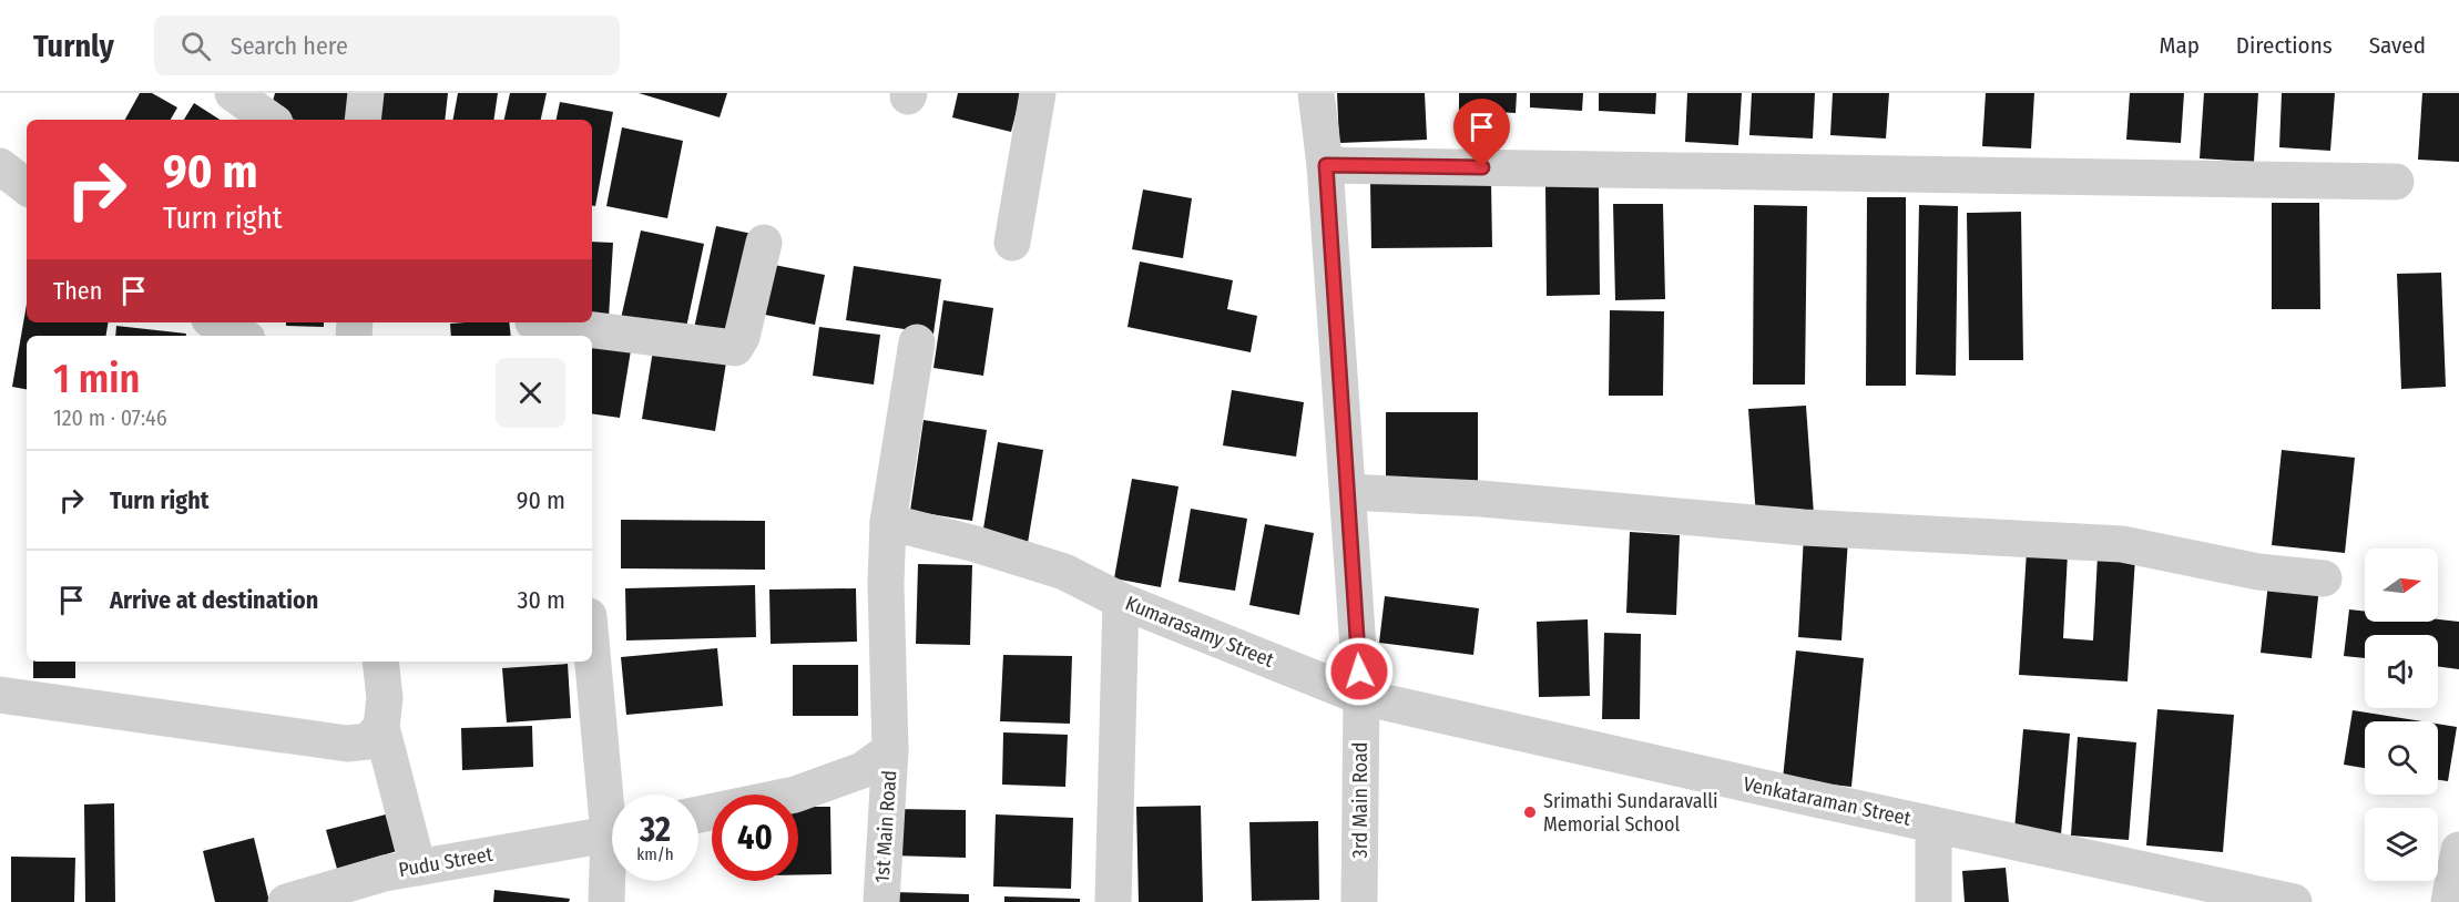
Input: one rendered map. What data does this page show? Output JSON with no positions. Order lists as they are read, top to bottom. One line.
{"streets":{"street":["Kumarasamy Street","3rd Main Road","Venkataraman Street","1st Main Road","Pudu Street"]},"crossings":[["Kumarasamy Street","3rd Main Road"],["Kumarasamy Street","Venkataraman Street"],["3rd Main Road","Venkataraman Street"]],"places":["Srimathi Sundaravalli Memorial School"],"north":"right","page":{"header":"Turnly","search":"Search here","nav":["Map","Directions","Saved"],"turn":["90 m","Turn right"],"then":"Then","heading":["1 min","120 m · 07:46"],"list":[{"name":"Turn right","value":"90 m"},{"name":"Arrive at destination","value":"30 m"}],"speed":"32 km/h","limit":"40"}}
